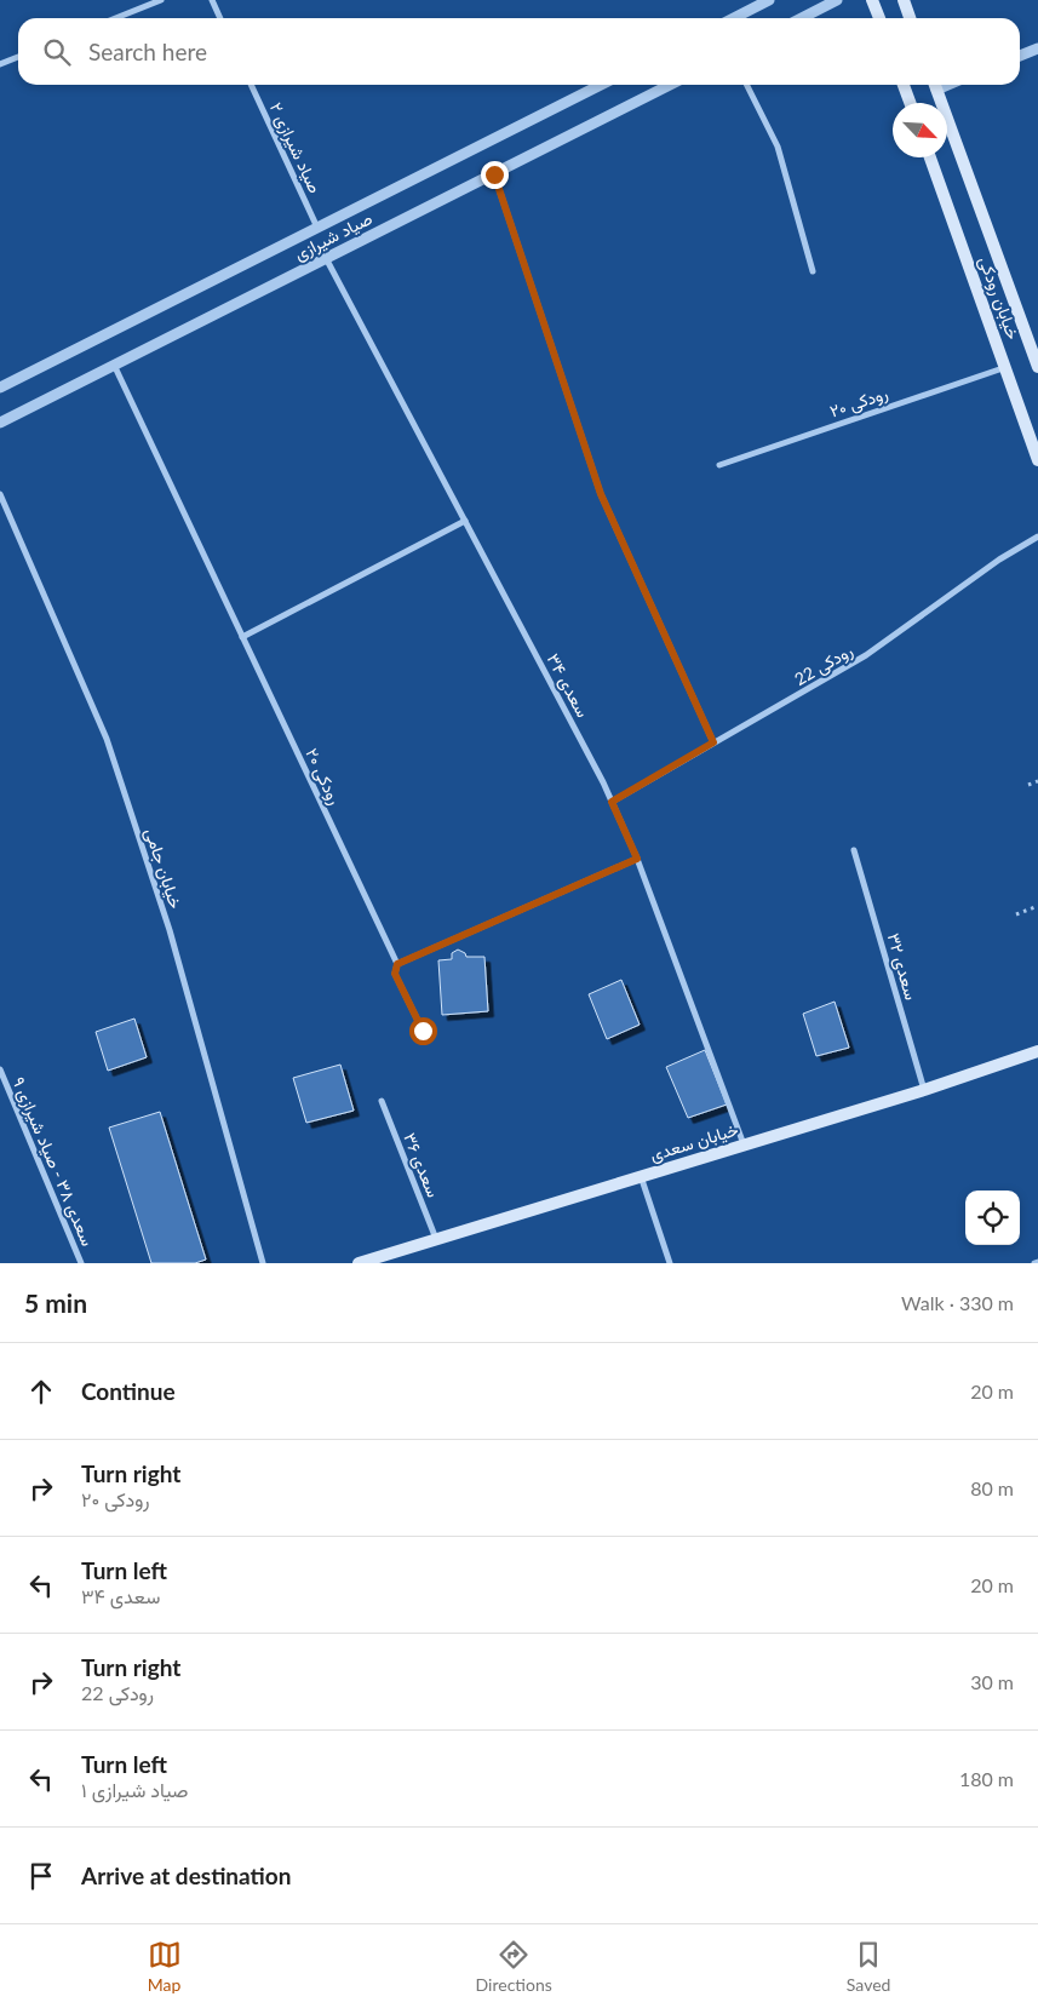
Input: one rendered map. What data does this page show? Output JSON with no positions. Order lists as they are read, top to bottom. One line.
{"streets":{"main road":["خیابان رودکی","خیابان سعدی"],"street":["صیاد شیرازی ۲","صیاد شیرازی","رودکی ۲۰","رودکی 22","سعدی ۳۴","خیابان جامی","سعدی ۳۲","سعدی ۳۸ - صیاد شیرازی ۹","سعدی ۳۶"]},"crossings":[["صیاد شیرازی ۲","صیاد شیرازی"],["صیاد شیرازی","رودکی ۲۰"],["صیاد شیرازی","سعدی ۳۴"],["خیابان رودکی","رودکی ۲۰"],["رودکی 22","سعدی ۳۴"],["سعدی ۳۴","خیابان سعدی"],["سعدی ۳۲","خیابان سعدی"],["خیابان سعدی","سعدی ۳۶"]],"north":"bottom right","page":{"search":"Search here","heading":["5 min","Walk · 330 m"],"list":[["Continue","20 m"],["Turn right","رودکی ۲۰","80 m"],["Turn left","سعدی ۳۴","20 m"],["Turn right","رودکی 22","30 m"],["Turn left","صیاد شیرازی ۱","180 m"],"Arrive at destination"],"nav":["Map","Directions","Saved"]}}
